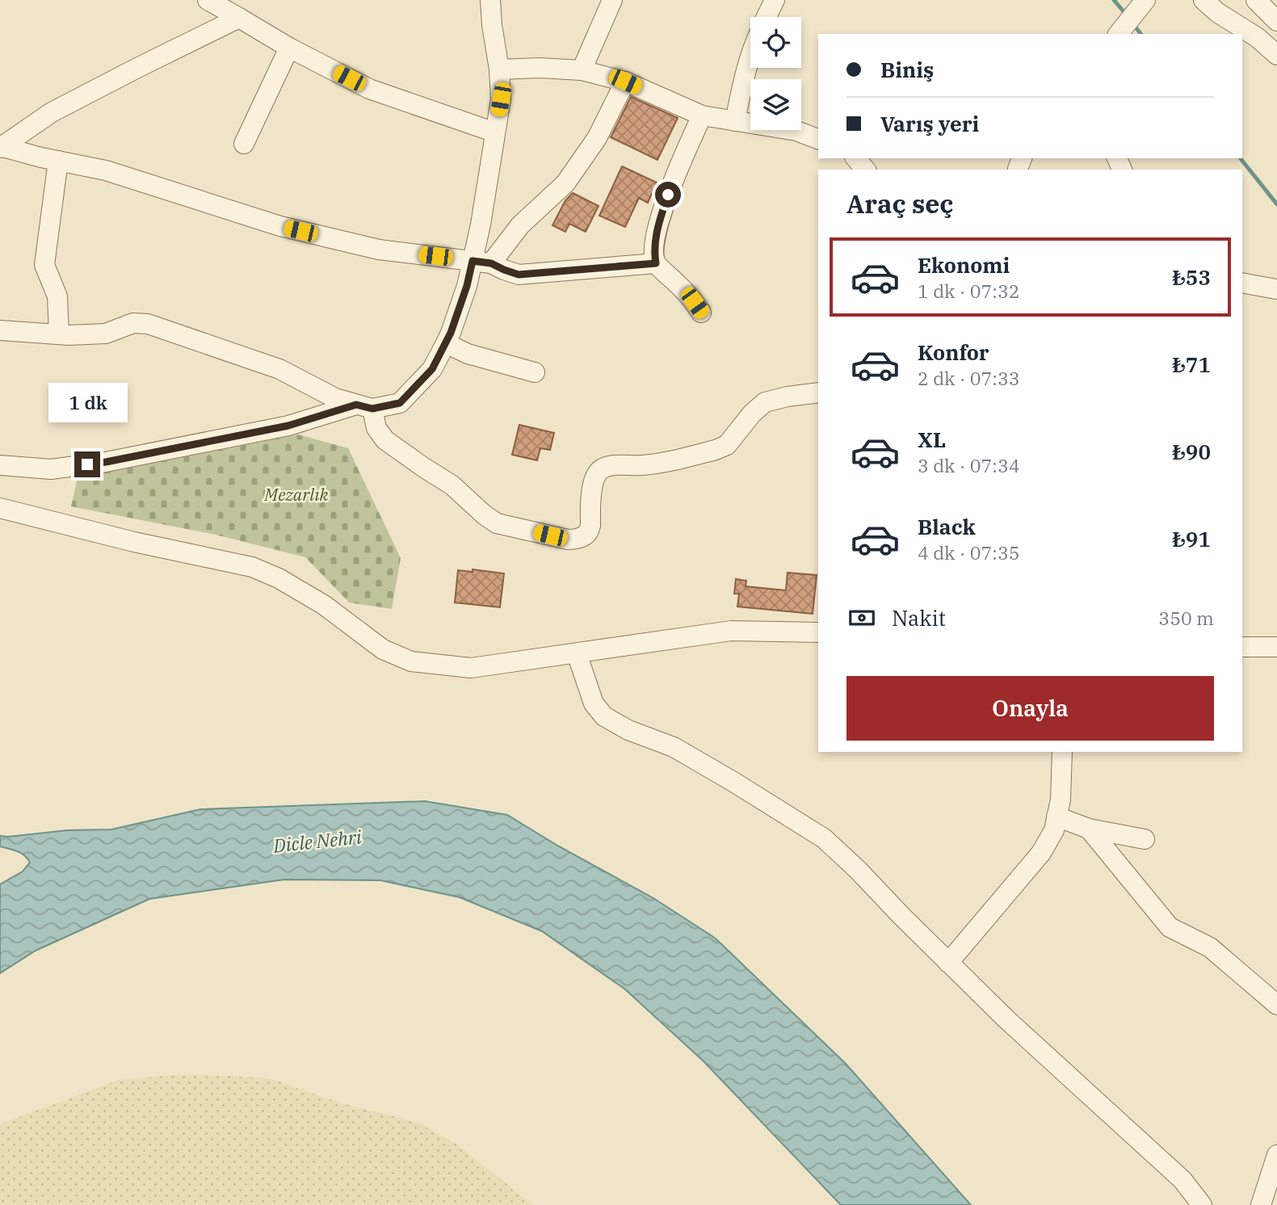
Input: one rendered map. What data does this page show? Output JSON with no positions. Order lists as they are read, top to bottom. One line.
{"water":["Dicle Nehri"],"parks":["Mezarlık"],"page":{"banner":["Biniş","Varış yeri"],"heading":"Araç seç","list":[{"name":"Ekonomi","note":"1 dk · 07:32","value":"₺53"},{"name":"Konfor","note":"2 dk · 07:33","value":"₺71"},{"name":"XL","note":"3 dk · 07:34","value":"₺90"},{"name":"Black","note":"4 dk · 07:35","value":"₺91"}],"bubble":"1 dk","pay":["Nakit","350 m"],"buttons":"Onayla"}}
